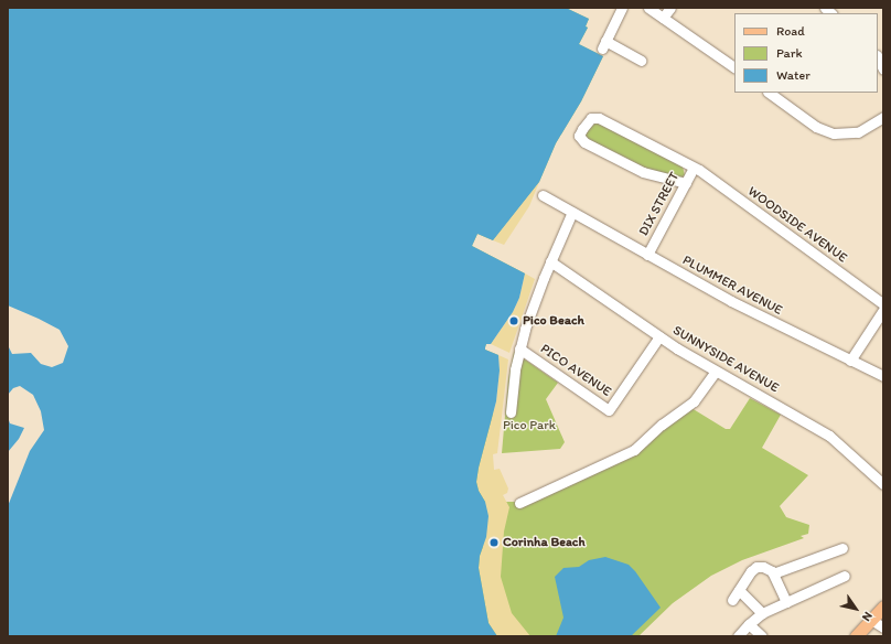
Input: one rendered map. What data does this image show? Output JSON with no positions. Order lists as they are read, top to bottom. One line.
{"streets":{"street":["DIX STREET","WOODSIDE AVENUE","PLUMMER AVENUE","SUNNYSIDE AVENUE","PICO AVENUE"]},"crossings":[["DIX STREET","WOODSIDE AVENUE"],["DIX STREET","PLUMMER AVENUE"],["SUNNYSIDE AVENUE","PICO AVENUE"]],"parks":["Pico Park"],"places":["Pico Beach","Corinha Beach"],"legend":["Road","Park","Water"],"north":"bottom right"}
